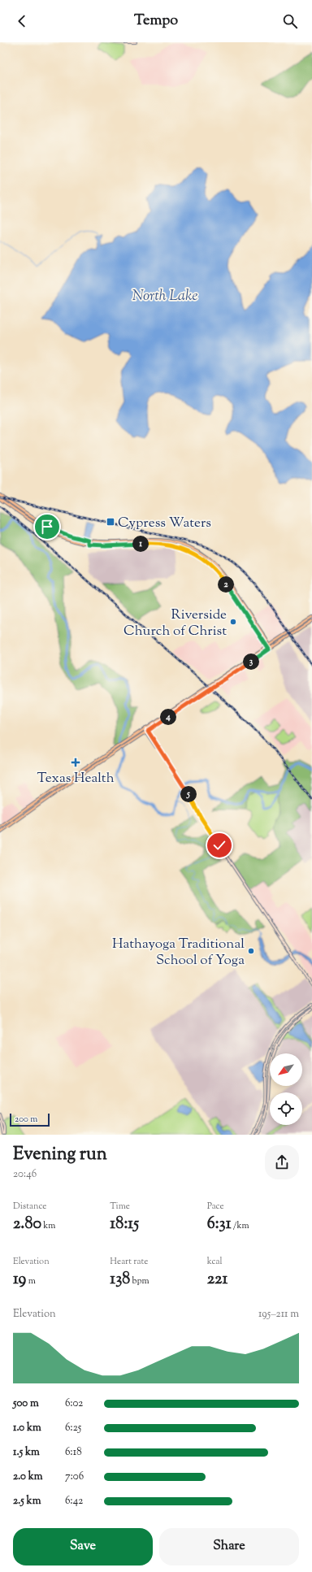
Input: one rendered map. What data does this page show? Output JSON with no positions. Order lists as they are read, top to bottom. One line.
{"water":["North Lake"],"places":{"transit":["Cypress Waters"],"other":["Riverside Church of Christ","Hathayoga Traditional School of Yoga"],"health":["Texas Health"]},"scale_bar":"200 m","north":"bottom left","page":{"header":"Tempo","pins":["1","2","3","4","5"],"scale":"200 m","heading":["Evening run","20:46"],"stats":[["Distance","2.80 km"],["Time","18:15"],["Pace","6:31 /km"],["Elevation","19 m"],["Heart rate","138 bpm"],["kcal","221"]],"chart":["Elevation","195–211 m"],"list":[{"name":"500 m","note":"6:02"},{"name":"1.0 km","note":"6:25"},{"name":"1.5 km","note":"6:18"},{"name":"2.0 km","note":"7:06"},{"name":"2.5 km","note":"6:42"}],"buttons":["Save","Share"]}}
